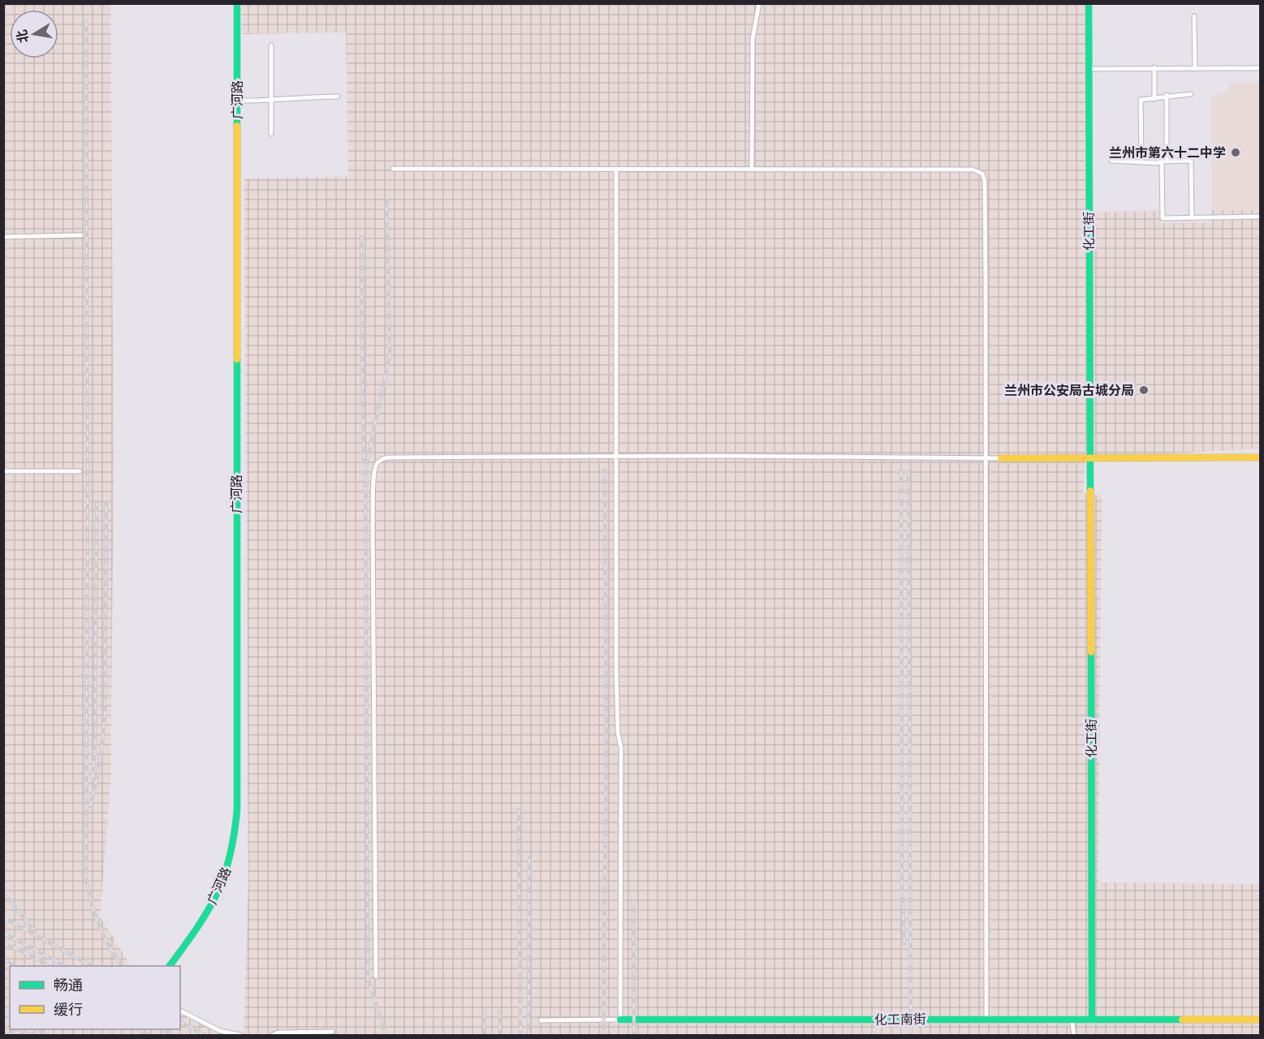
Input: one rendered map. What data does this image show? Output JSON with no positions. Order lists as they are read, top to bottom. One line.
{"streets":{"street":["广河路","化工街","化工南街"]},"crossings":[["化工街","化工南街"]],"places":["兰州市第六十二中学","兰州市公安局古城分局"],"legend":["畅通","缓行"],"north":"left"}
